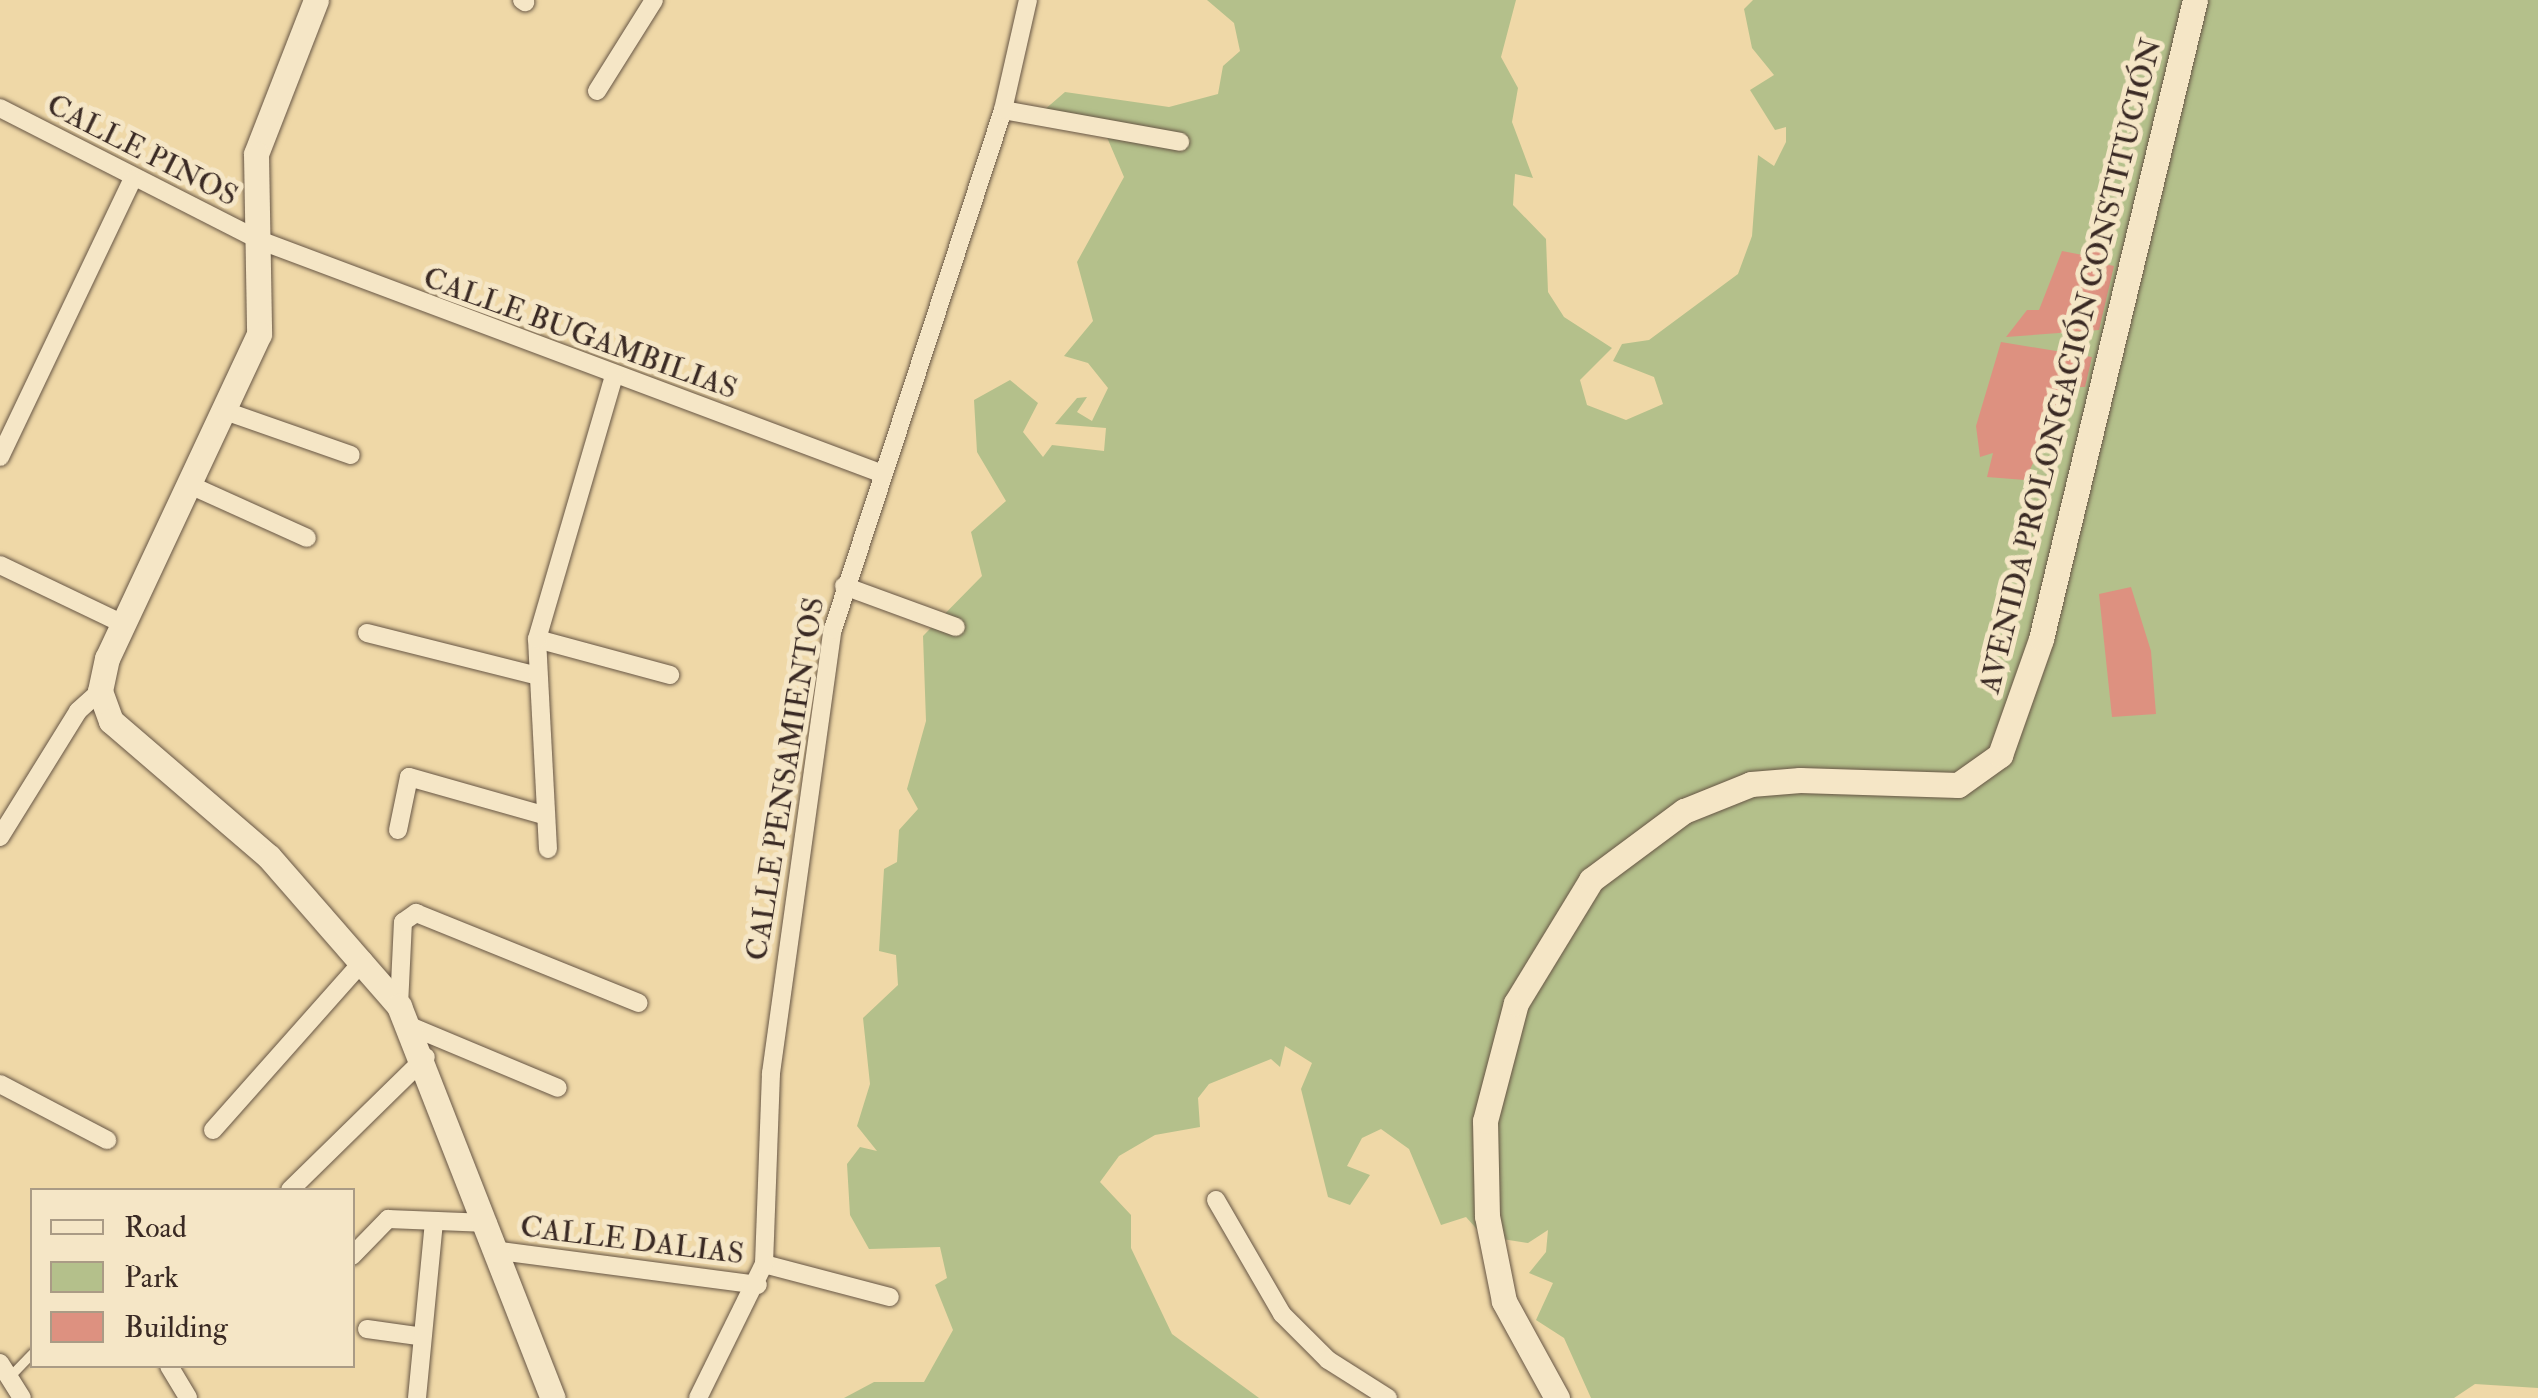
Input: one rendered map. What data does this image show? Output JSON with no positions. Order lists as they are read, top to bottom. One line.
{"streets":{"main road":["AVENIDA PROLONGACIÓN CONSTITUCIÓN"],"street":["CALLE PINOS","CALLE BUGAMBILIAS","CALLE PENSAMIENTOS","CALLE DALIAS"]},"crossings":[["CALLE PINOS","CALLE BUGAMBILIAS"],["CALLE BUGAMBILIAS","CALLE PENSAMIENTOS"],["CALLE PENSAMIENTOS","CALLE DALIAS"]],"legend":["Road","Park","Building"]}
